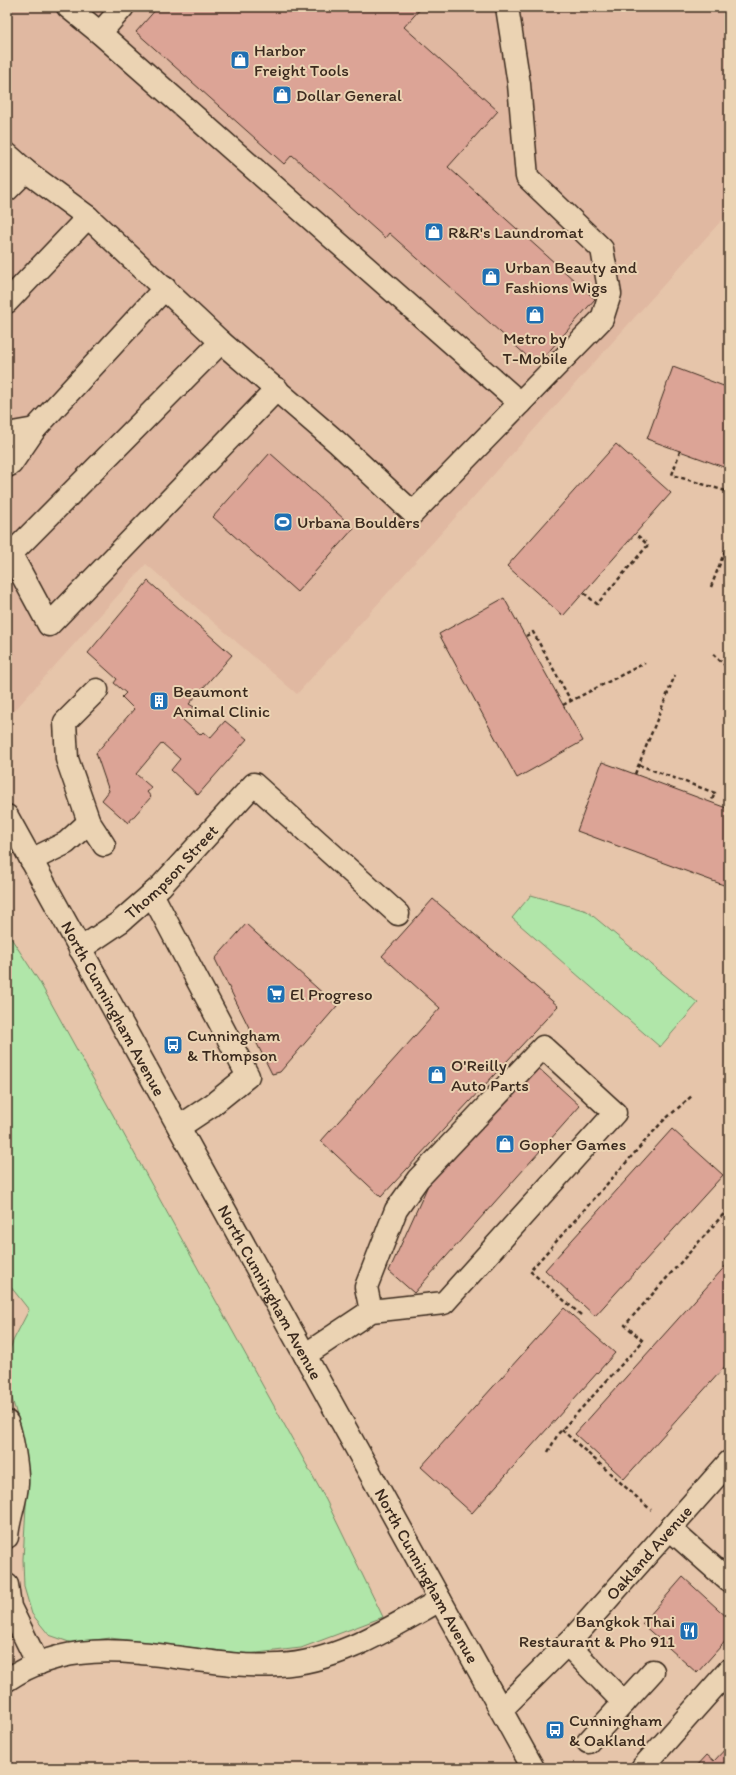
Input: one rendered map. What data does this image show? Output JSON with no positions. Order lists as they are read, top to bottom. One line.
{"streets":{"main road":["Thompson Street","North Cunningham Avenue","Oakland Avenue"]},"crossings":[["Thompson Street","North Cunningham Avenue"],["North Cunningham Avenue","Oakland Avenue"]],"places":{"shop":["Harbor Freight Tools","Dollar General","R&R's Laundromat","Urban Beauty and Fashions Wigs","Metro by T-Mobile","O'Reilly Auto Parts","Gopher Games"],"sports":["Urbana Boulders"],"building":["Beaumont Animal Clinic"],"supermarket":["El Progreso"],"bus stop":["Cunningham & Thompson","Cunningham & Oakland"],"restaurant":["Bangkok Thai Restaurant & Pho 911"]}}
